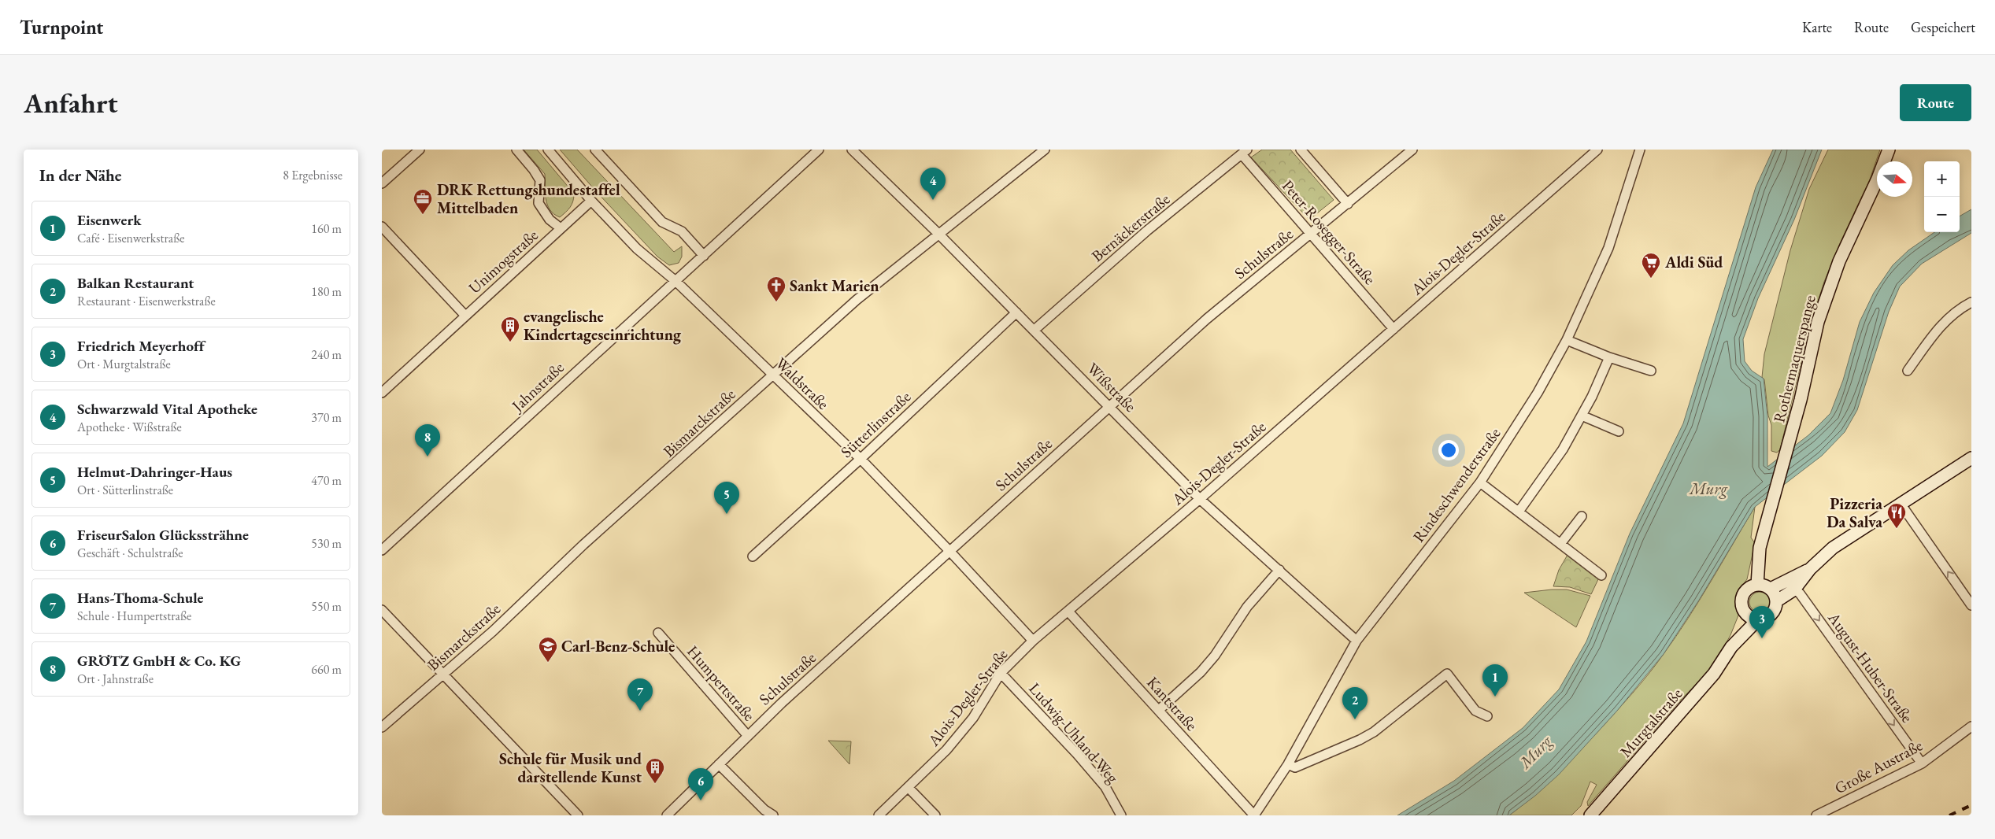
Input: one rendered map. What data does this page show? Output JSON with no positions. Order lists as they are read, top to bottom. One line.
{"streets":{"street":["Bernäckerstraße","Peter-Rosegger-Straße","Alois-Degler-Straße","Schulstraße","Unimogstraße","Rothermaquerspange","Waldstraße","Jahnstraße","Wißstraße","Bismarckstraße","Sütterlinstraße","Rindeschwenderstraße","August-Huber-Straße","Humpertstraße","Kantstraße","Murgtalstraße","Ludwig-Uhland-Weg","Große Austraße"]},"crossings":[["Bernäckerstraße","Peter-Rosegger-Straße"],["Bernäckerstraße","Wißstraße"],["Peter-Rosegger-Straße","Alois-Degler-Straße"],["Peter-Rosegger-Straße","Schulstraße"],["Alois-Degler-Straße","Waldstraße"],["Alois-Degler-Straße","Wißstraße"],["Alois-Degler-Straße","Kantstraße"],["Alois-Degler-Straße","Ludwig-Uhland-Weg"],["Schulstraße","Waldstraße"],["Schulstraße","Wißstraße"],["Schulstraße","Humpertstraße"],["Unimogstraße","Waldstraße"],["Rothermaquerspange","Murgtalstraße"],["Waldstraße","Jahnstraße"],["Waldstraße","Bismarckstraße"],["Waldstraße","Sütterlinstraße"],["Wißstraße","Bismarckstraße"],["Wißstraße","Sütterlinstraße"],["Wißstraße","Rindeschwenderstraße"],["Rindeschwenderstraße","Kantstraße"],["August-Huber-Straße","Murgtalstraße"],["August-Huber-Straße","Große Austraße"]],"one_way":["August-Huber-Straße"],"water":["Murg"],"places":{"office":["DRK Rettungshundestaffel Mittelbaden"],"supermarket":["Aldi Süd"],"church":["Sankt Marien"],"building":["evangelische Kindertageseinrichtung","Schule für Musik und darstellende Kunst"],"restaurant":["Pizzeria Da Salva"],"school or university":["Carl-Benz-Schule"]},"north":"right","page":{"header":"Turnpoint","nav":["Karte","Route","Gespeichert"],"buttons":"Route","title":"Anfahrt","heading":["In der Nähe","8 Ergebnisse"],"map_buttons":["+","−"],"pins":["4","8","5","3","1","7","2","6"],"list":[{"mark":"1","name":"Eisenwerk","note":"Café · Eisenwerkstraße","value":"160 m"},{"mark":"2","name":"Balkan Restaurant","note":"Restaurant · Eisenwerkstraße","value":"180 m"},{"mark":"3","name":"Friedrich Meyerhoff","note":"Ort · Murgtalstraße","value":"240 m"},{"mark":"4","name":"Schwarzwald Vital Apotheke","note":"Apotheke · Wißstraße","value":"370 m"},{"mark":"5","name":"Helmut-Dahringer-Haus","note":"Ort · Sütterlinstraße","value":"470 m"},{"mark":"6","name":"FriseurSalon Glückssträhne","note":"Geschäft · Schulstraße","value":"530 m"},{"mark":"7","name":"Hans-Thoma-Schule","note":"Schule · Humpertstraße","value":"550 m"},{"mark":"8","name":"GRÖTZ GmbH & Co. KG","note":"Ort · Jahnstraße","value":"660 m"}]}}
